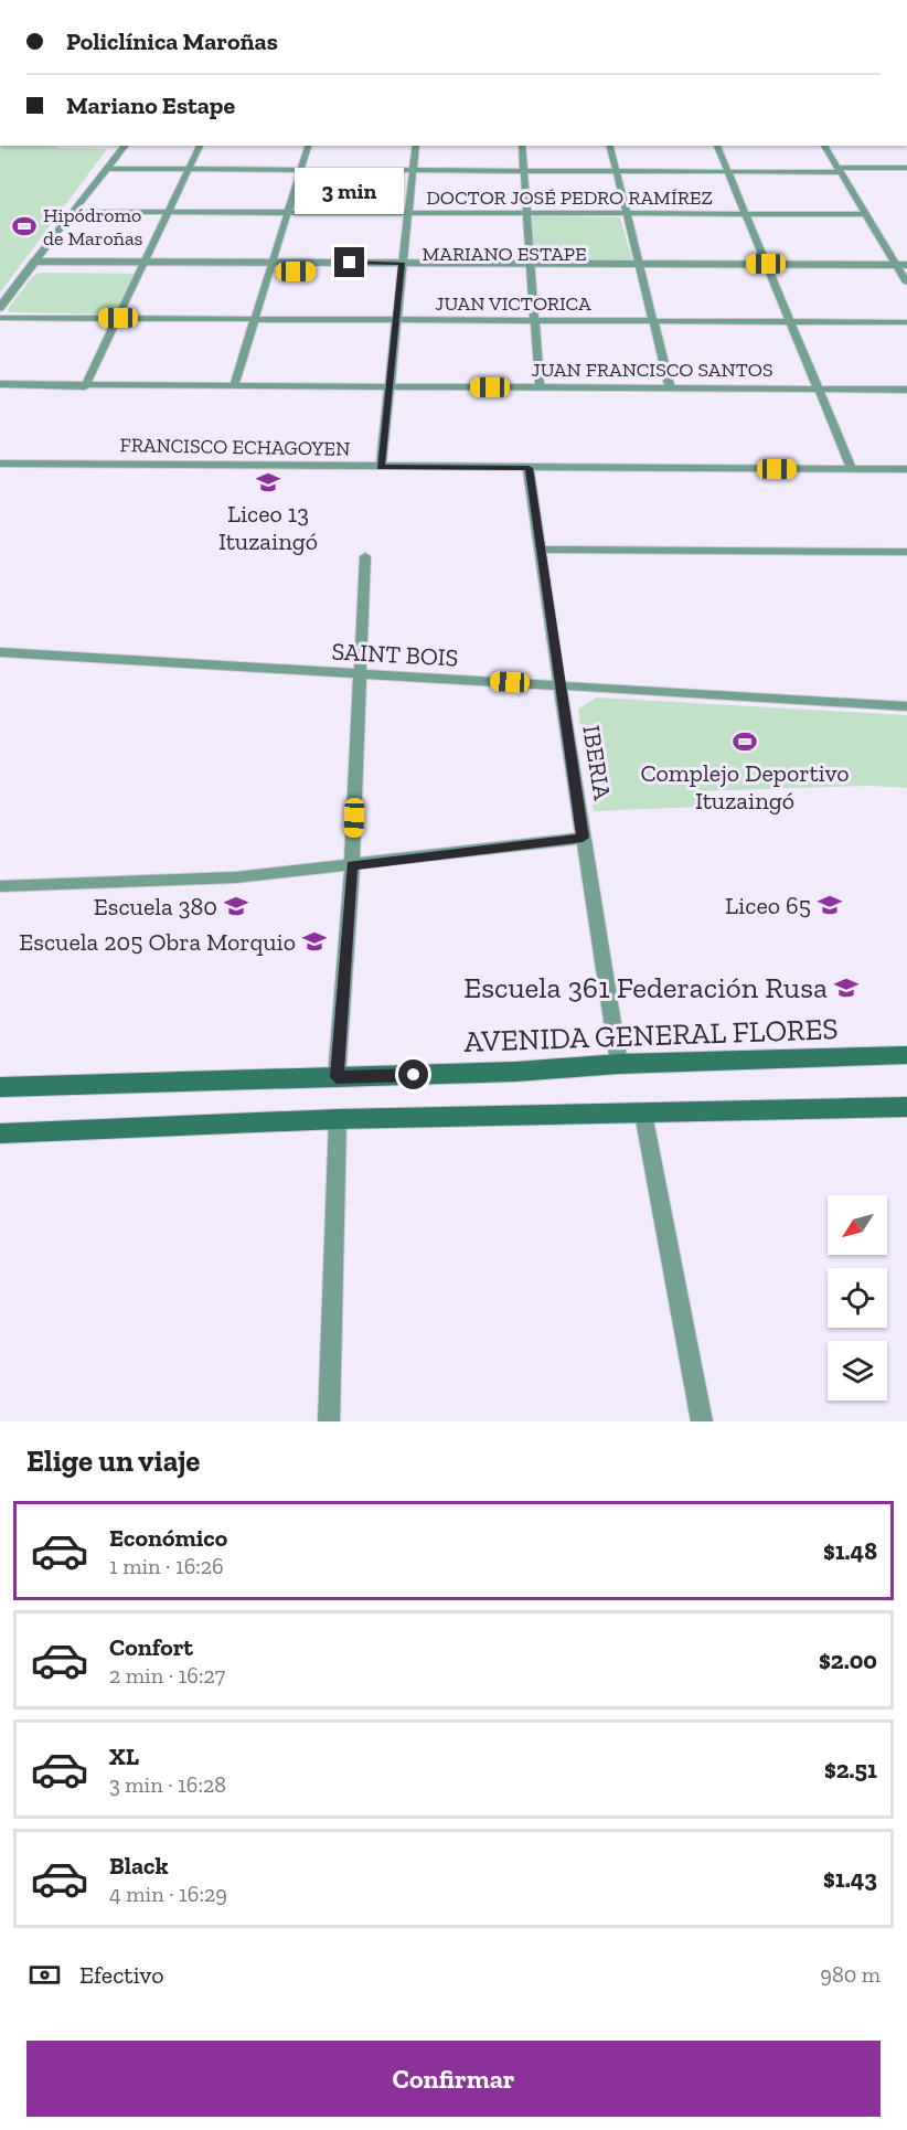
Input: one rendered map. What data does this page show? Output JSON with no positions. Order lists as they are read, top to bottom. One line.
{"streets":{"main road":["AVENIDA GENERAL FLORES"],"street":["DOCTOR JOSÉ PEDRO RAMÍREZ","MARIANO ESTAPE","JUAN VICTORICA","JUAN FRANCISCO SANTOS","FRANCISCO ECHAGOYEN","SAINT BOIS","IBERIA"]},"crossings":[["FRANCISCO ECHAGOYEN","IBERIA"],["SAINT BOIS","IBERIA"],["IBERIA","AVENIDA GENERAL FLORES"]],"places":{"sports":["Hipódromo de Maroñas","Complejo Deportivo Ituzaingó"],"school or university":["Liceo 13 Ituzaingó","Liceo 65","Escuela 380","Escuela 205 Obra Morquio","Escuela 361 Federación Rusa"]},"north":"bottom left","page":{"banner":["Policlínica Maroñas","Mariano Estape"],"bubble":"3 min","heading":"Elige un viaje","list":[{"name":"Económico","note":"1 min · 16:26","value":"$1.48"},{"name":"Confort","note":"2 min · 16:27","value":"$2.00"},{"name":"XL","note":"3 min · 16:28","value":"$2.51"},{"name":"Black","note":"4 min · 16:29","value":"$1.43"}],"pay":["Efectivo","980 m"],"buttons":"Confirmar"}}
